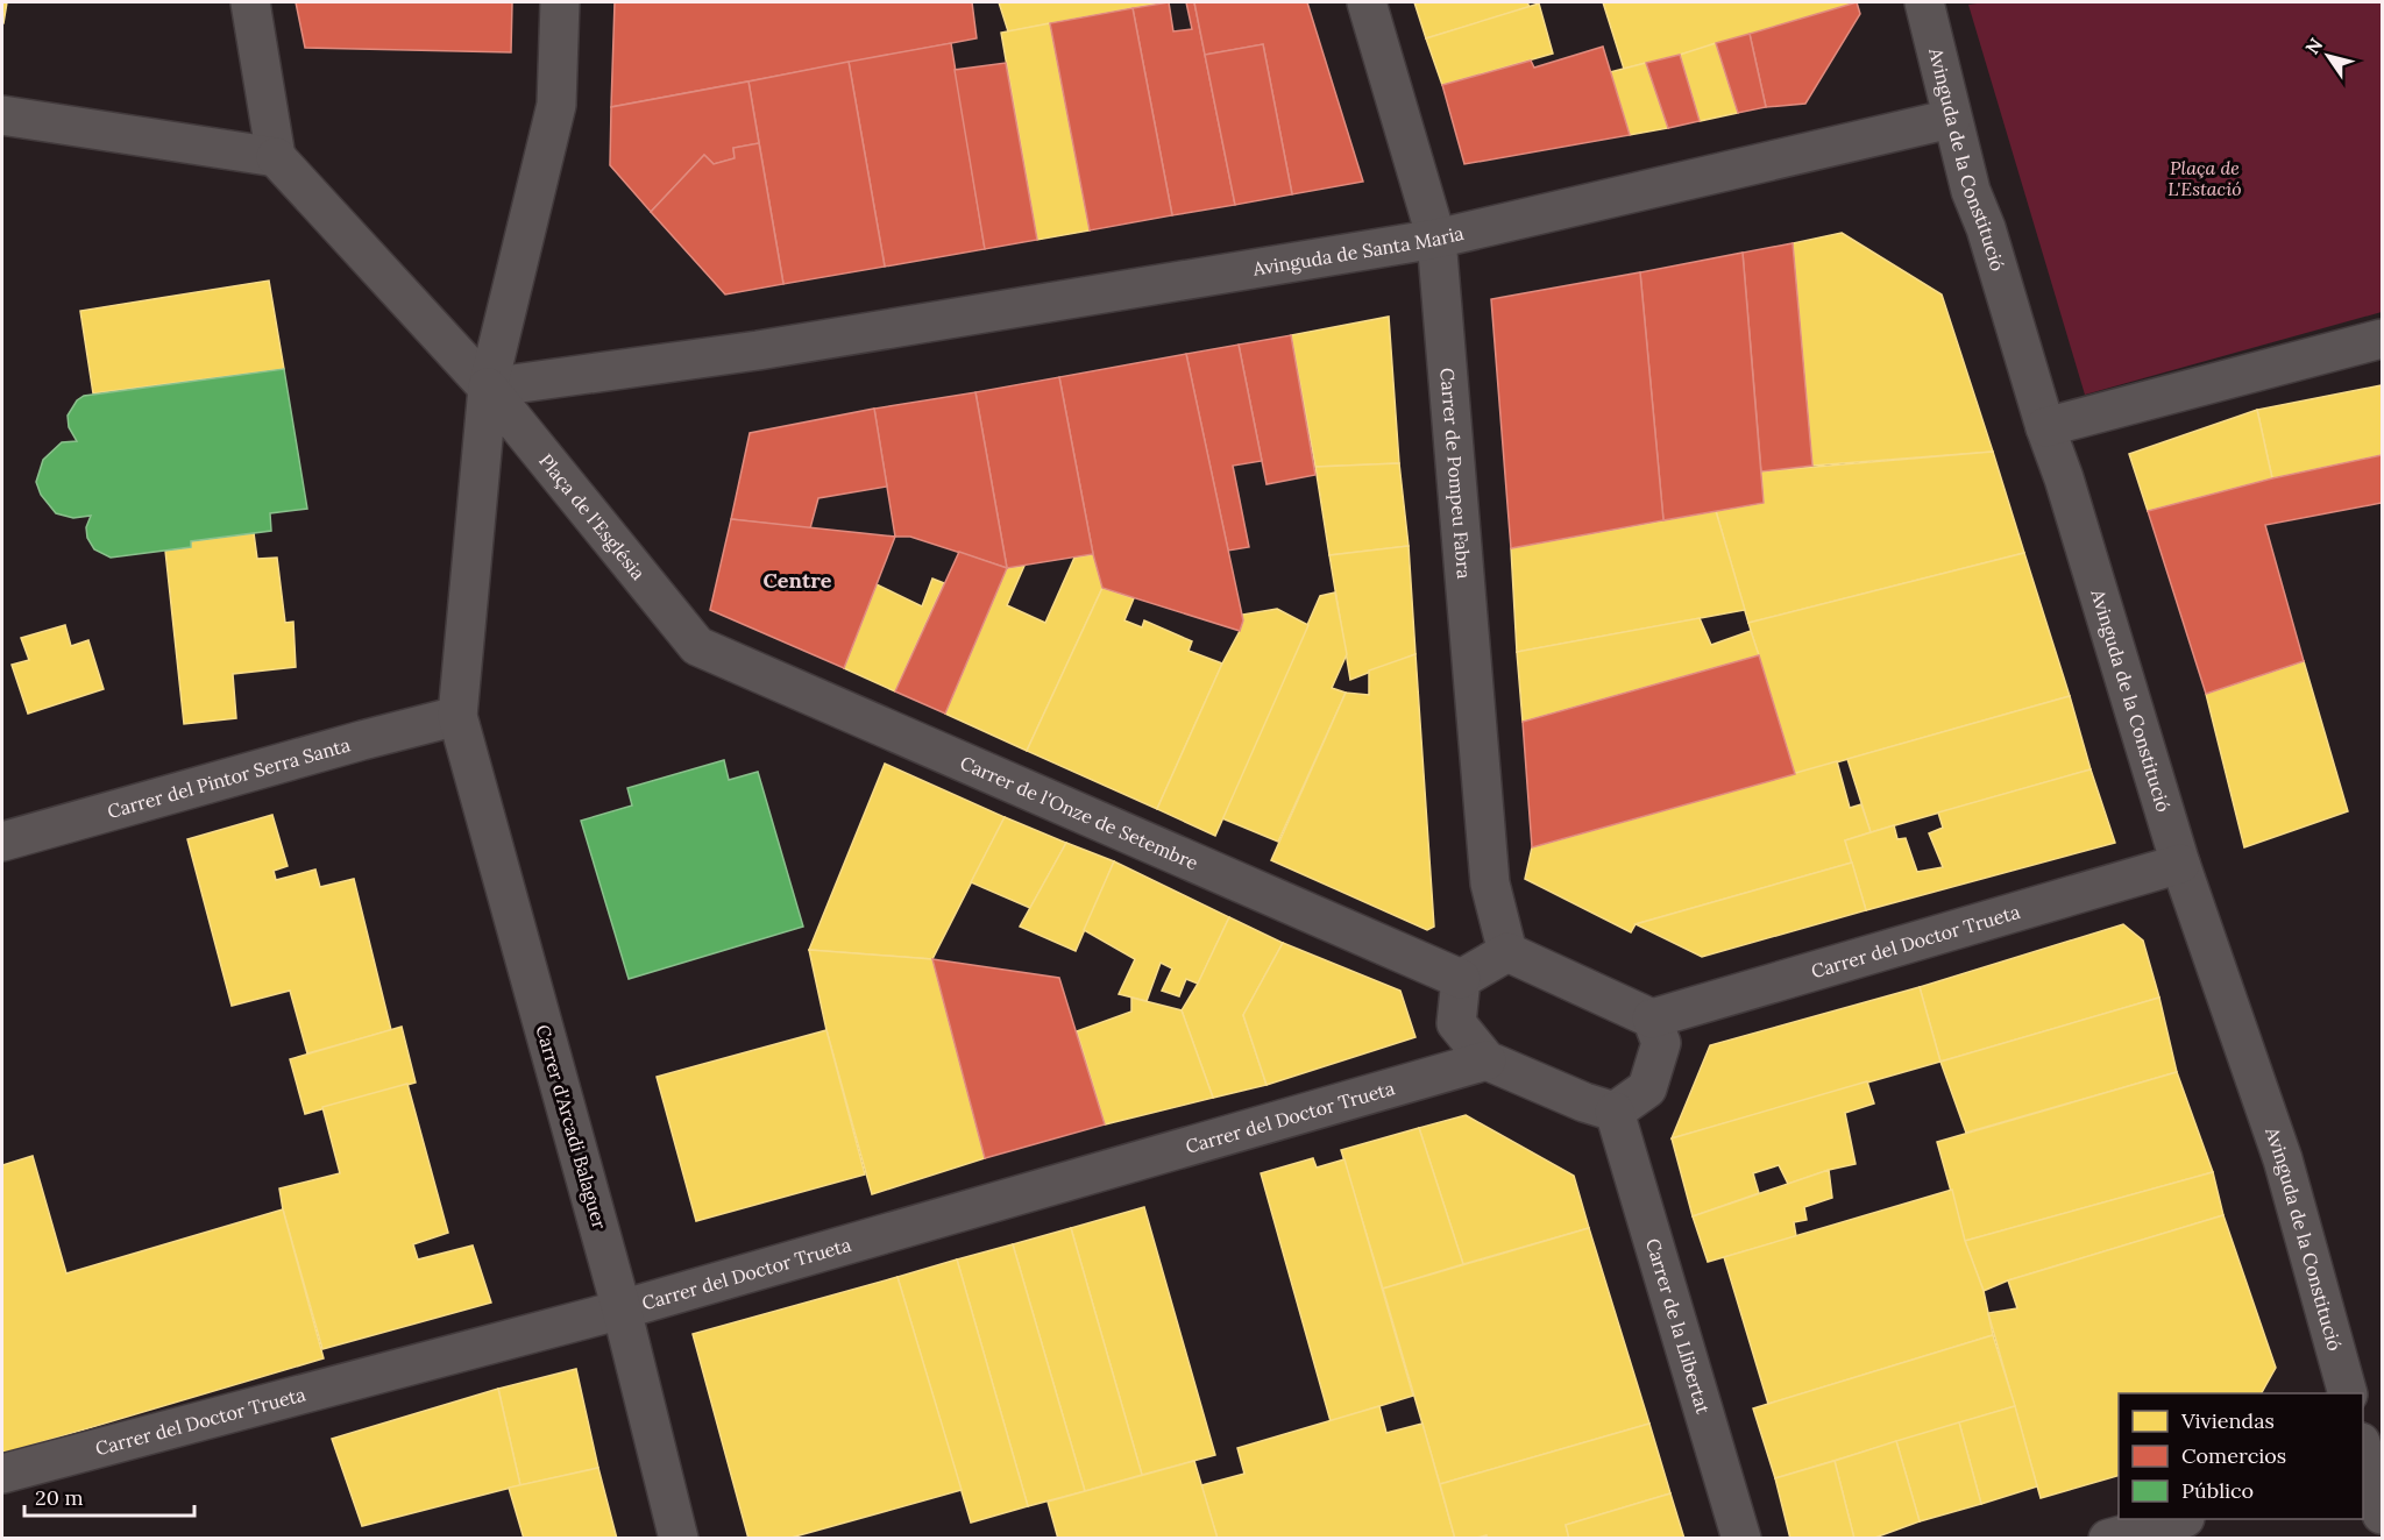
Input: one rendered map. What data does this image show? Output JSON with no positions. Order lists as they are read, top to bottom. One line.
{"streets":{"street":["Avinguda de la Constitució","Avinguda de Santa Maria","Carrer de Pompeu Fabra","Plaça de l'Església","Carrer del Pintor Serra Santa","Carrer de l'Onze de Setembre","Carrer del Doctor Trueta","Carrer d'Arcadi Balaguer","Carrer de la Llibertat"]},"crossings":[["Avinguda de la Constitució","Avinguda de Santa Maria"],["Avinguda de la Constitució","Carrer del Doctor Trueta"],["Avinguda de Santa Maria","Carrer de Pompeu Fabra"],["Avinguda de Santa Maria","Plaça de l'Església"],["Plaça de l'Església","Carrer de l'Onze de Setembre"],["Carrer del Pintor Serra Santa","Carrer d'Arcadi Balaguer"],["Carrer del Doctor Trueta","Carrer d'Arcadi Balaguer"]],"districts":["Centre"],"parks":["Plaça de L'Estació"],"legend":["Viviendas","Comercios","Público"],"scale_bar":"20 m","north":"top left"}
